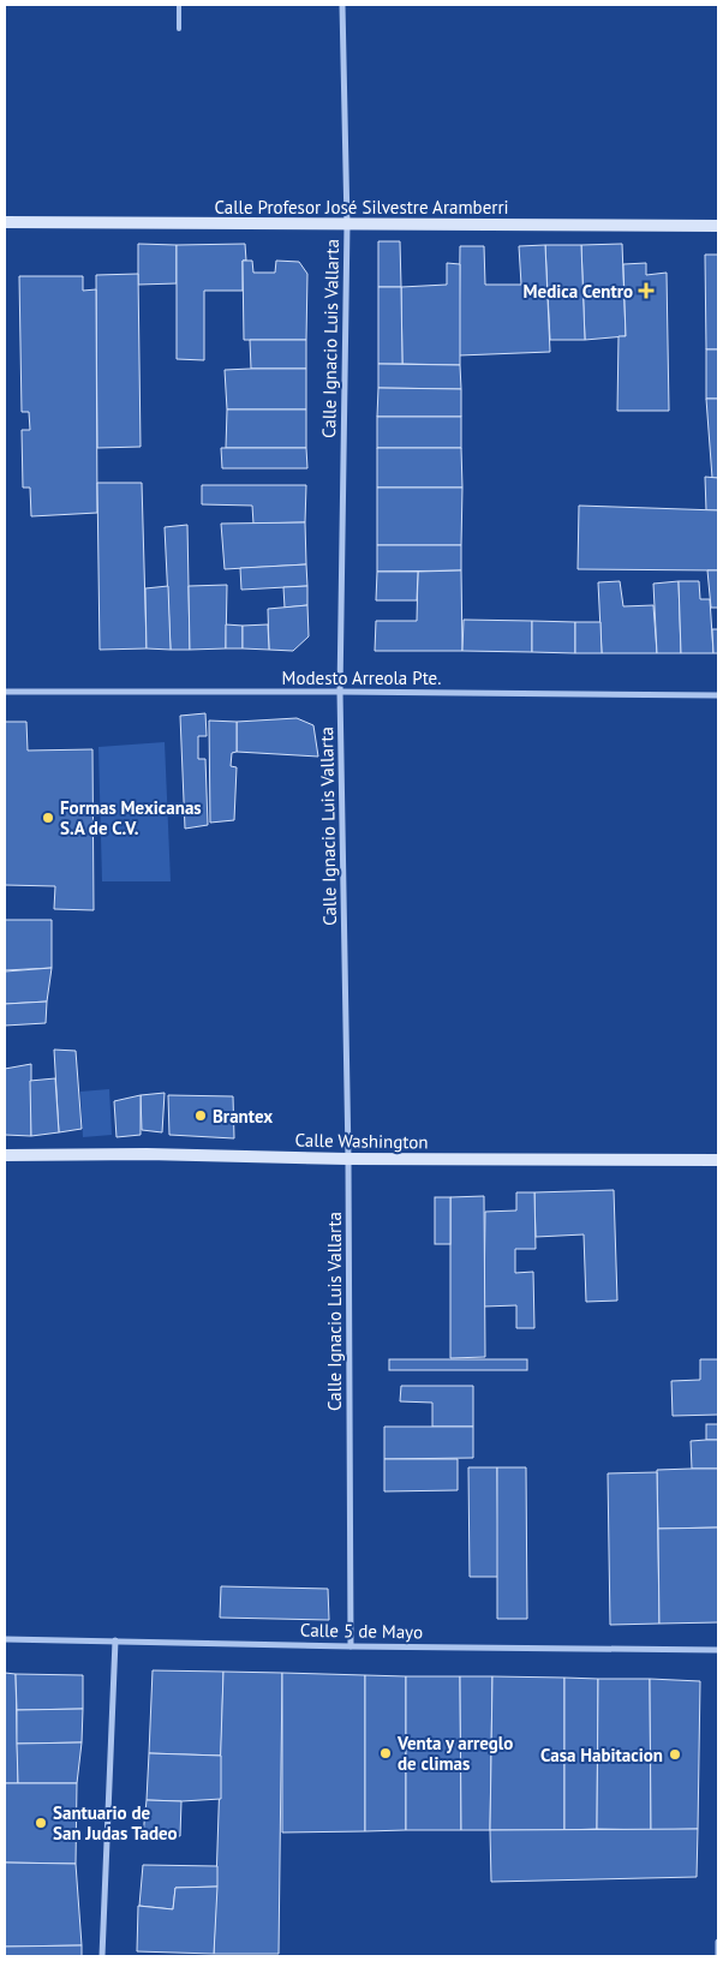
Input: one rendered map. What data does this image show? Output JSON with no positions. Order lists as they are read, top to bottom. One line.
{"streets":{"main road":["Calle Profesor José Silvestre Aramberri","Calle Washington"],"street":["Calle Ignacio Luis Vallarta","Modesto Arreola Pte.","Calle 5 de Mayo"]},"crossings":[["Calle Profesor José Silvestre Aramberri","Calle Ignacio Luis Vallarta"],["Calle Ignacio Luis Vallarta","Modesto Arreola Pte."],["Calle Ignacio Luis Vallarta","Calle Washington"],["Calle Ignacio Luis Vallarta","Calle 5 de Mayo"]],"places":{"health":["Medica Centro"],"other":["Formas Mexicanas S.A de C.V.","Brantex","Venta y arreglo de climas","Casa Habitacion","Santuario de San Judas Tadeo"]}}
